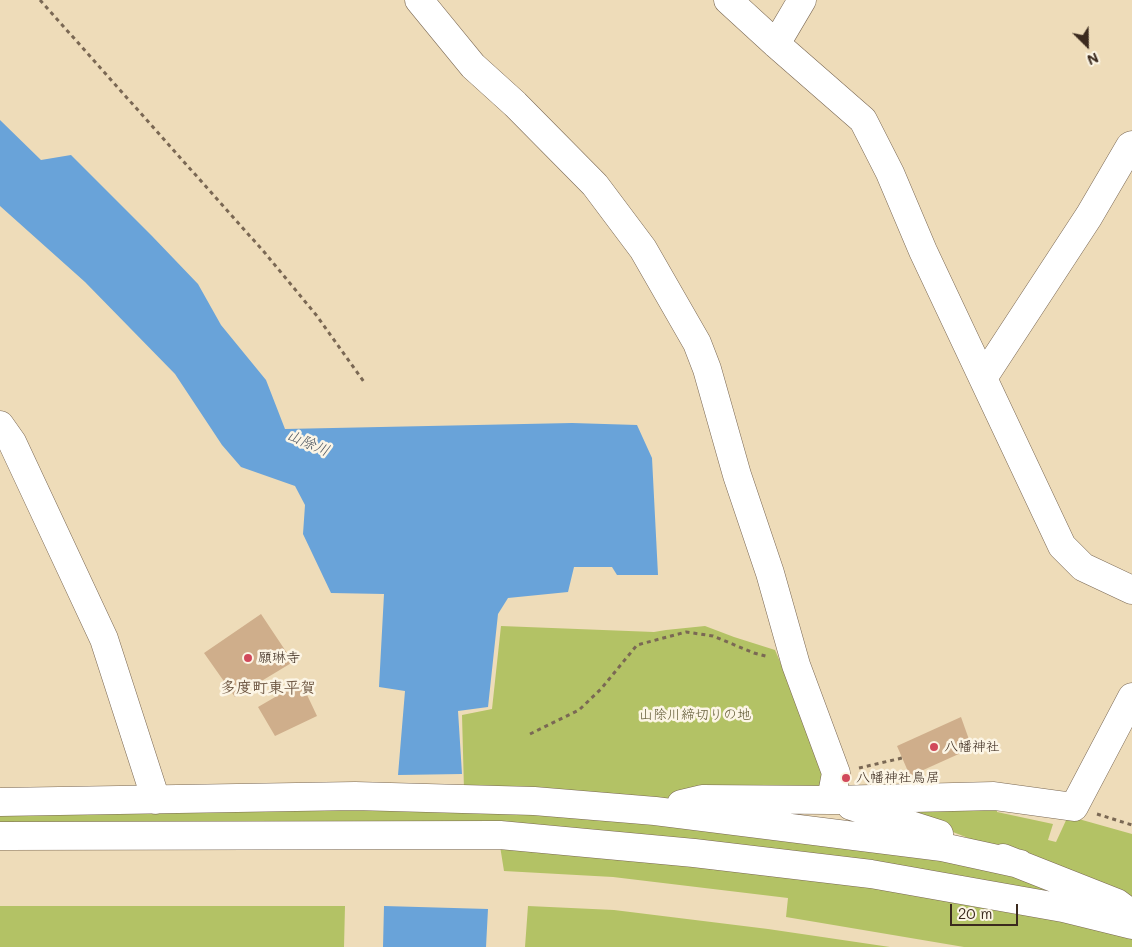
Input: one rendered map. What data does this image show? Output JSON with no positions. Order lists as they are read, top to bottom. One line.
{"districts":["多度町東平賀"],"water":["山除川"],"parks":["山除川締切りの地"],"places":["願琳寺","八幡神社","八幡神社鳥居"],"scale_bar":"20 m","north":"bottom right"}
